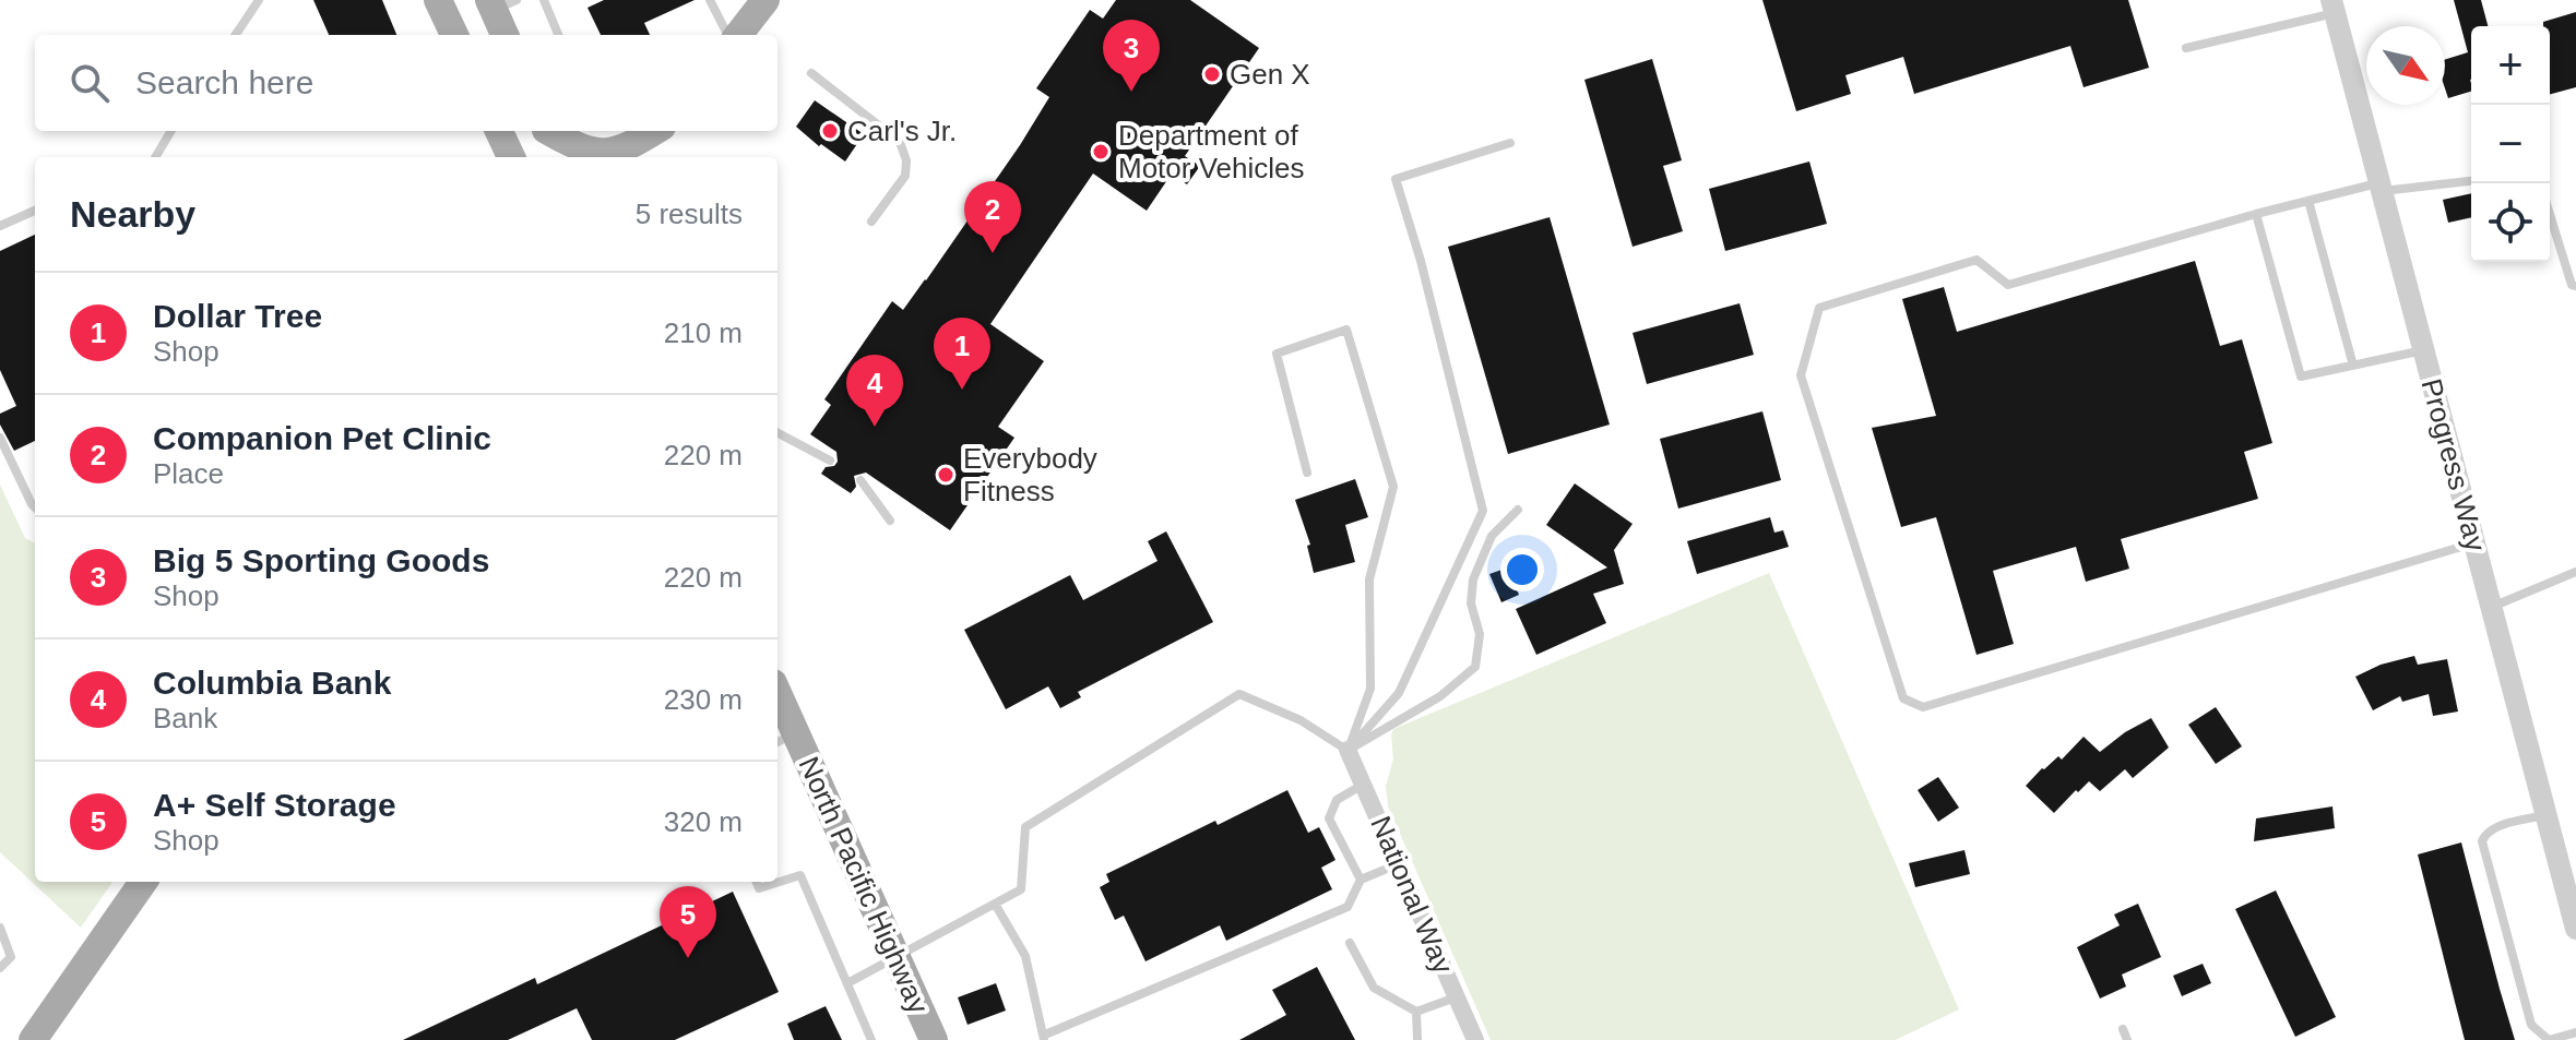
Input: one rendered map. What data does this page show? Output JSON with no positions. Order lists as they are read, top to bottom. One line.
{"streets":{"main road":["North Pacific Highway"],"street":["Progress Way","National Way"]},"places":["Gen X","Carl's Jr.","Department of Motor Vehicles","Everybody Fitness"],"north":"bottom right","page":{"pins":["3","2","1","4","5"],"map_buttons":["+","−"],"search":"Search here","heading":["Nearby","5 results"],"list":[{"mark":"1","name":"Dollar Tree","note":"Shop","value":"210 m"},{"mark":"2","name":"Companion Pet Clinic","note":"Place","value":"220 m"},{"mark":"3","name":"Big 5 Sporting Goods","note":"Shop","value":"220 m"},{"mark":"4","name":"Columbia Bank","note":"Bank","value":"230 m"},{"mark":"5","name":"A+ Self Storage","note":"Shop","value":"320 m"}]}}
